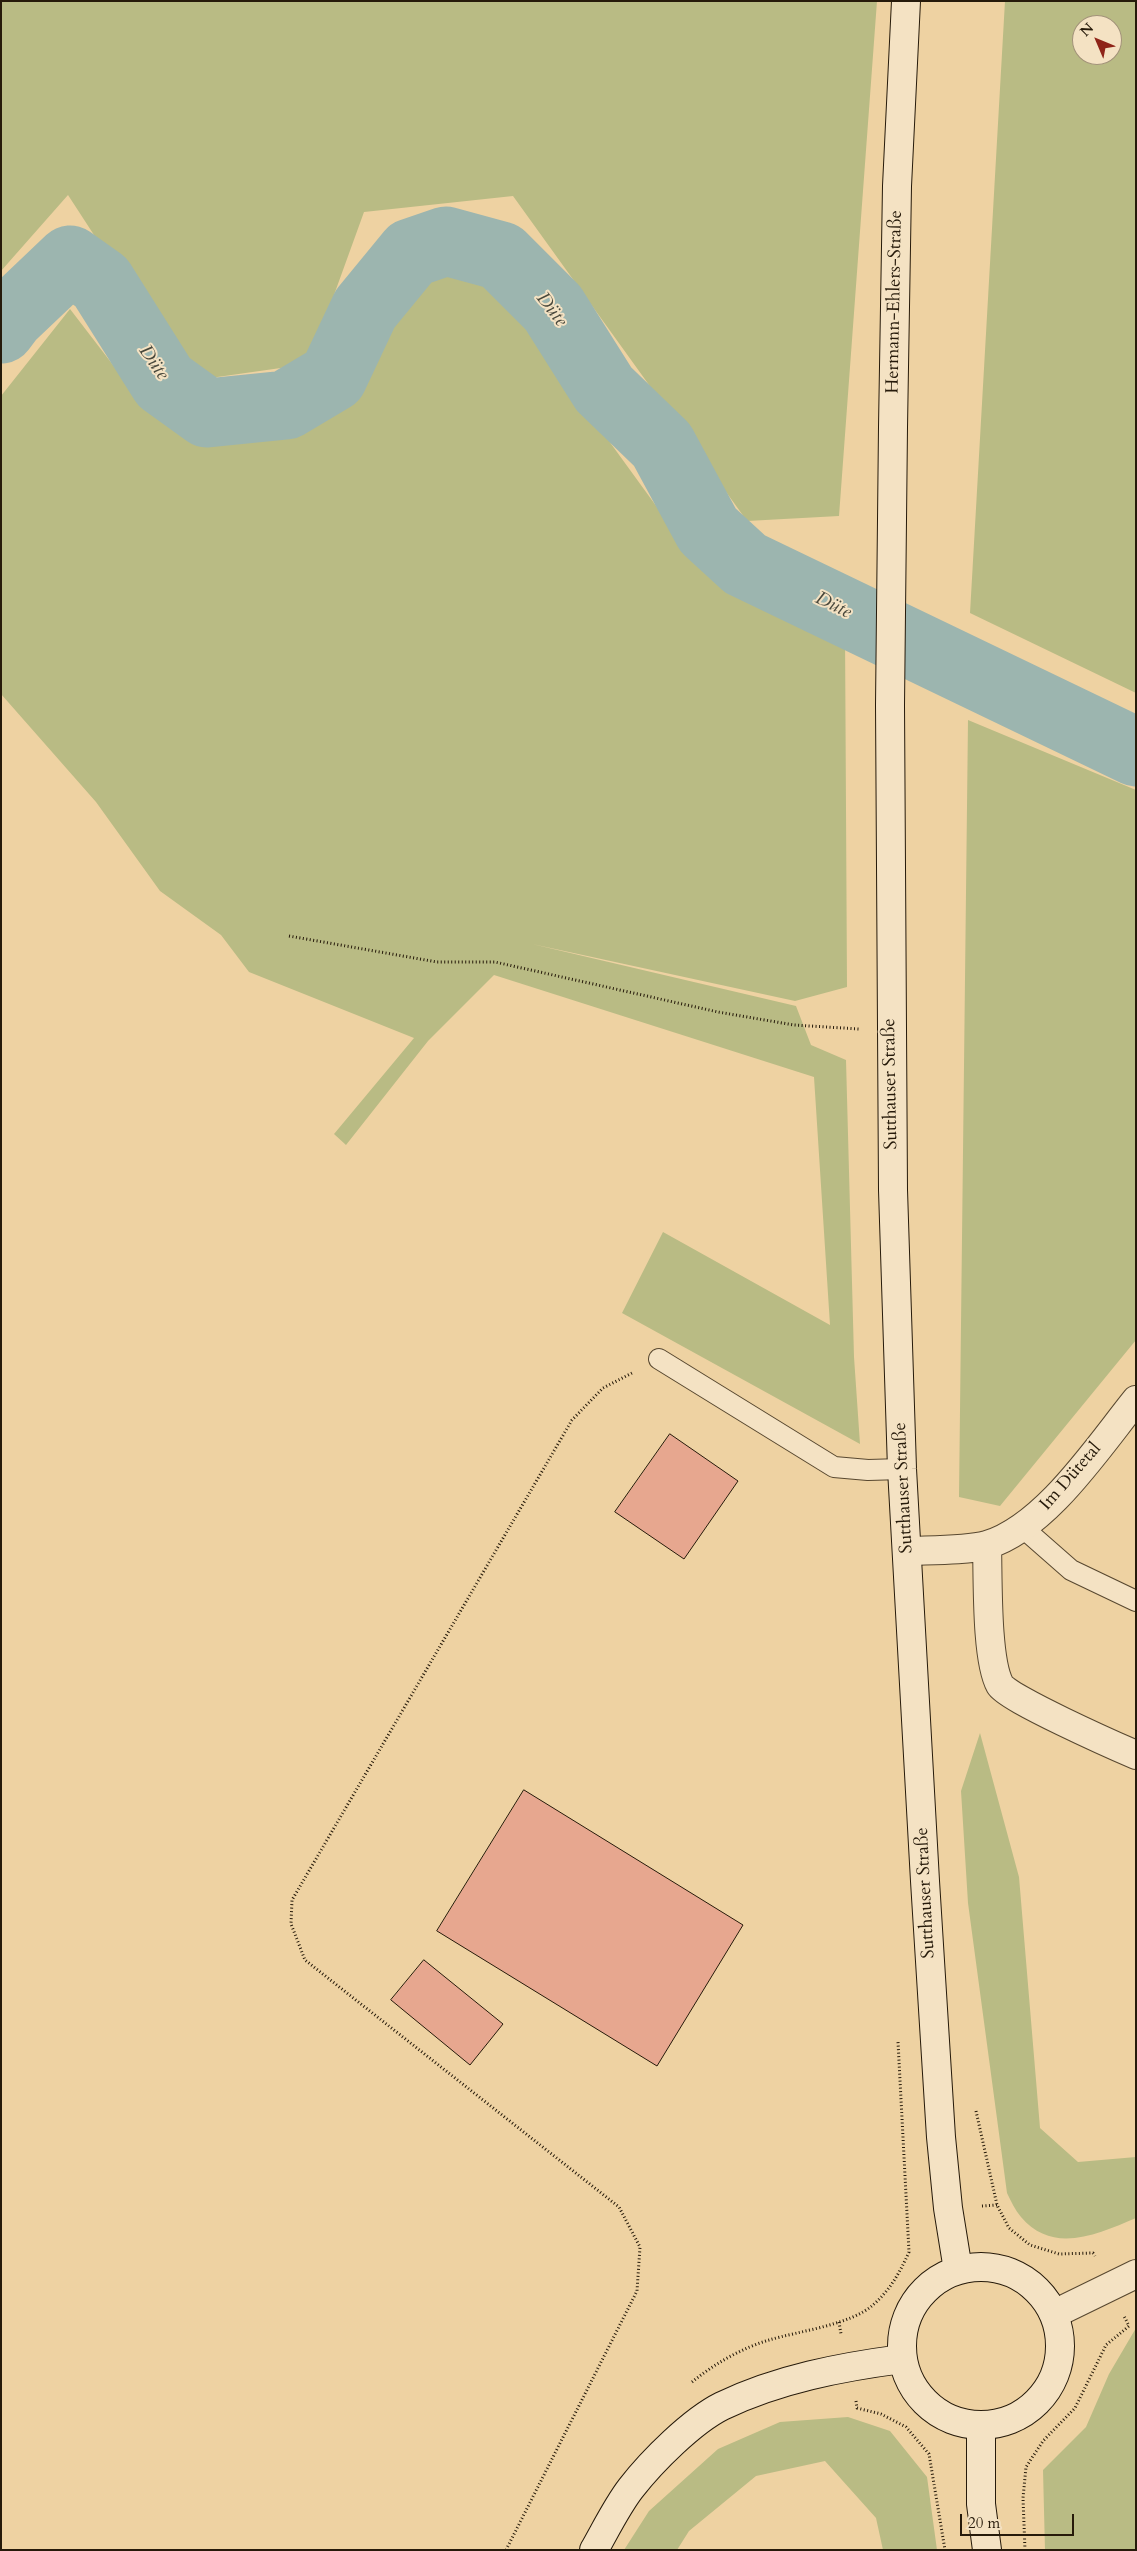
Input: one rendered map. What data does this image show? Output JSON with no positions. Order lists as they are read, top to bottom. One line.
{"streets":{"street":["Hermann-Ehlers-Straße","Sutthauser Straße","Im Dütetal"]},"crossings":[["Hermann-Ehlers-Straße","Sutthauser Straße"],["Sutthauser Straße","Im Dütetal"]],"water":["Düte"],"scale_bar":"20 m","north":"top left"}
